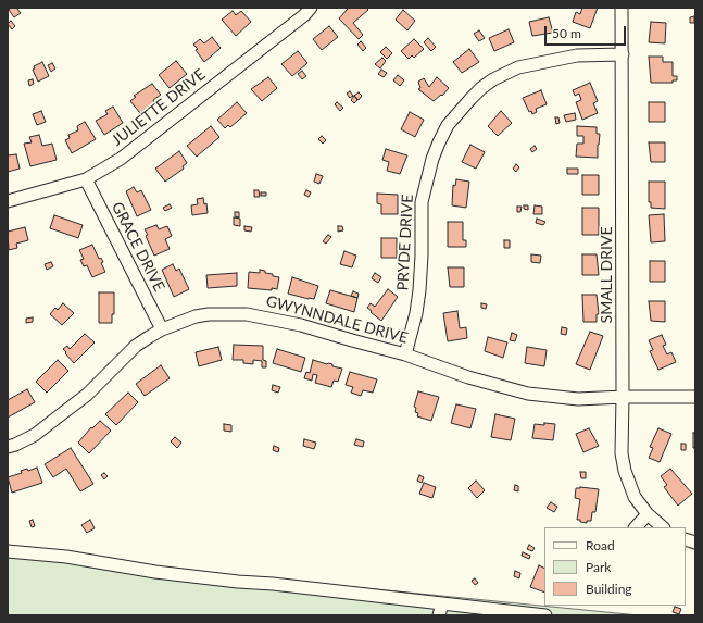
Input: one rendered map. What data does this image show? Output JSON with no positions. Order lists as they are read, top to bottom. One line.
{"streets":{"street":["JULIETTE DRIVE","PRYDE DRIVE","GRACE DRIVE","SMALL DRIVE","GWYNNDALE DRIVE"]},"crossings":[["JULIETTE DRIVE","GRACE DRIVE"],["PRYDE DRIVE","SMALL DRIVE"],["PRYDE DRIVE","GWYNNDALE DRIVE"],["GRACE DRIVE","GWYNNDALE DRIVE"],["SMALL DRIVE","GWYNNDALE DRIVE"]],"legend":["Road","Park","Building"],"scale_bar":"50 m"}
